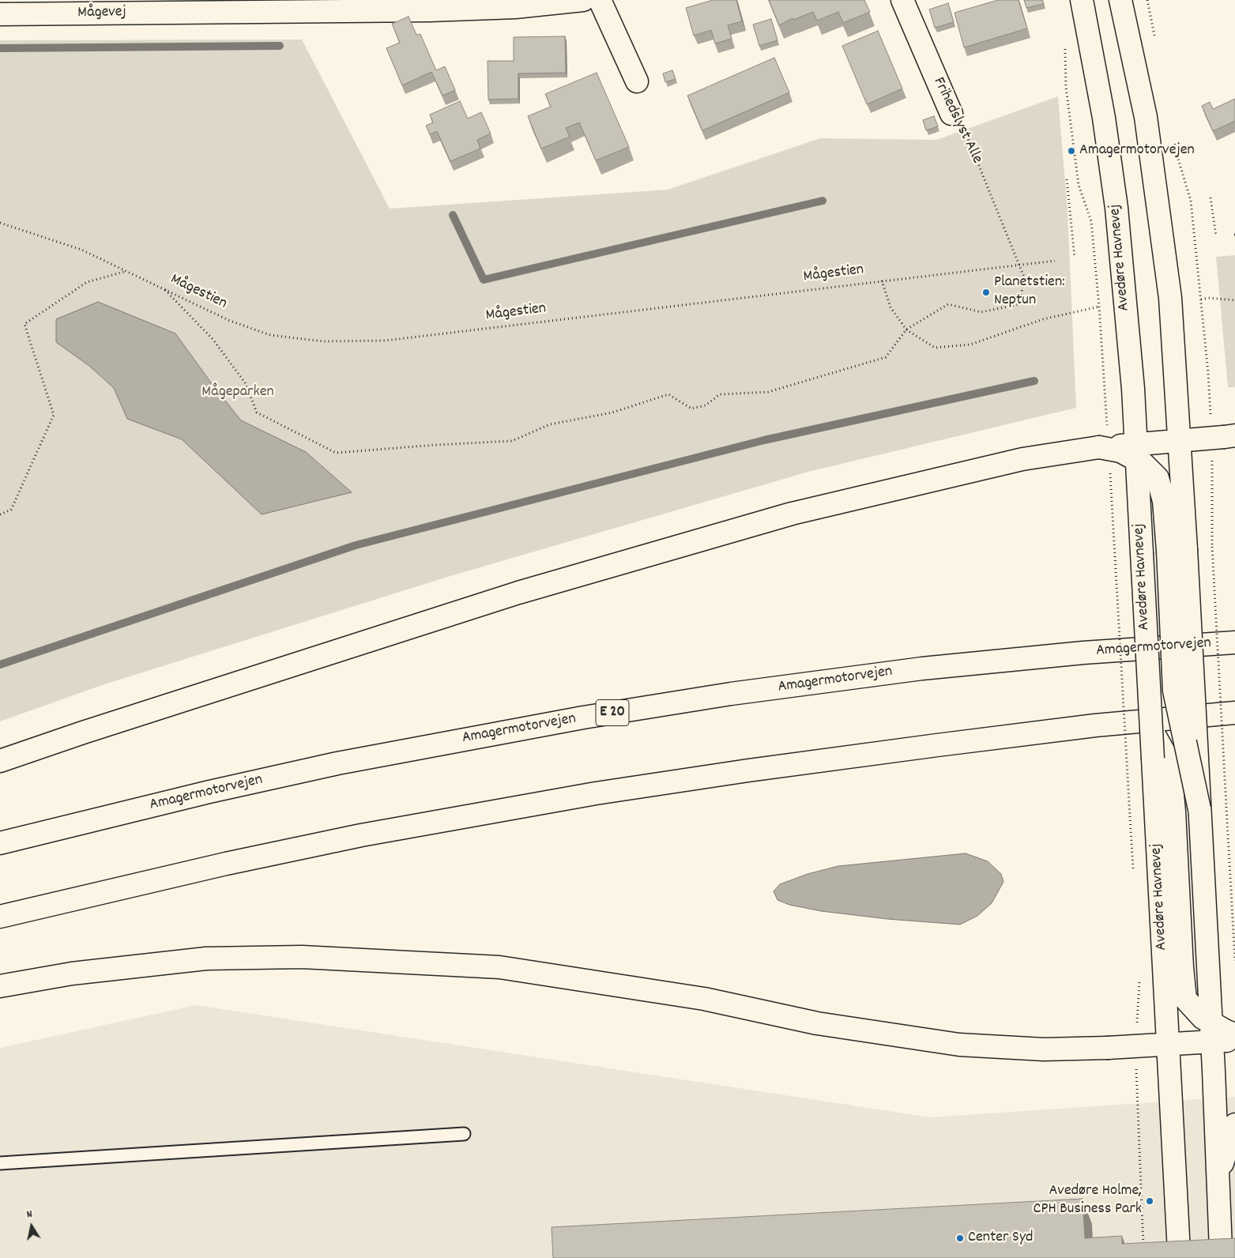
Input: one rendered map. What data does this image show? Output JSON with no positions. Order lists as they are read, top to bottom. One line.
{"streets":{"main road":["Mågevej","Frihedslyst Alle","Avedøre Havnevej","Amagermotorvejen","E 20"],"path":["Mågestien"]},"crossings":[["Frihedslyst Alle","Mågestien"]],"parks":["Mågeparken"],"places":["Amagermotorvejen","Planetstien: Neptun","Avedøre Holme, CPH Business Park","Center Syd"],"north":"top"}
